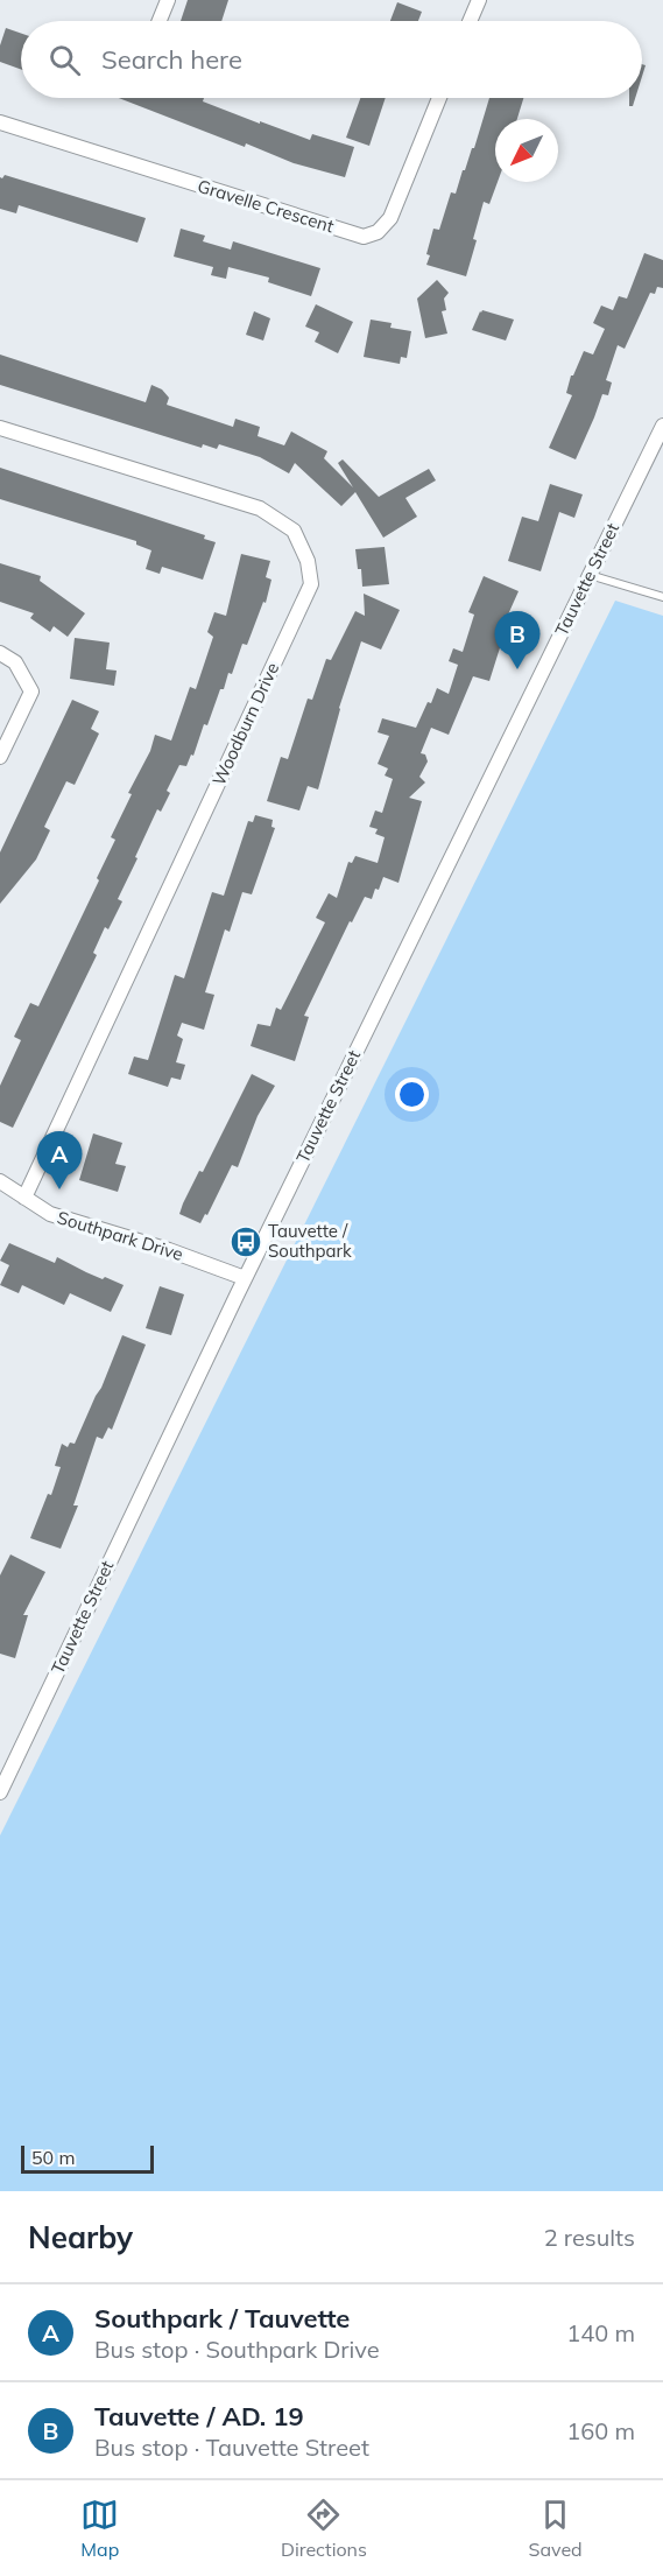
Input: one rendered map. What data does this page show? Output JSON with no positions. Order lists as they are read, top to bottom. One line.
{"streets":{"street":["Gravelle Crescent","Tauvette Street","Woodburn Drive","Southpark Drive"]},"crossings":[["Tauvette Street","Southpark Drive"],["Woodburn Drive","Southpark Drive"]],"places":{"bus stop":["Tauvette / Southpark"]},"scale_bar":"50 m","north":"bottom left","page":{"search":"Search here","pins":["B","A"],"scale":"50 m","heading":["Nearby","2 results"],"list":[{"mark":"A","name":"Southpark / Tauvette","note":"Bus stop · Southpark Drive","value":"140 m"},{"mark":"B","name":"Tauvette / AD. 19","note":"Bus stop · Tauvette Street","value":"160 m"}],"nav":["Map","Directions","Saved"]}}
